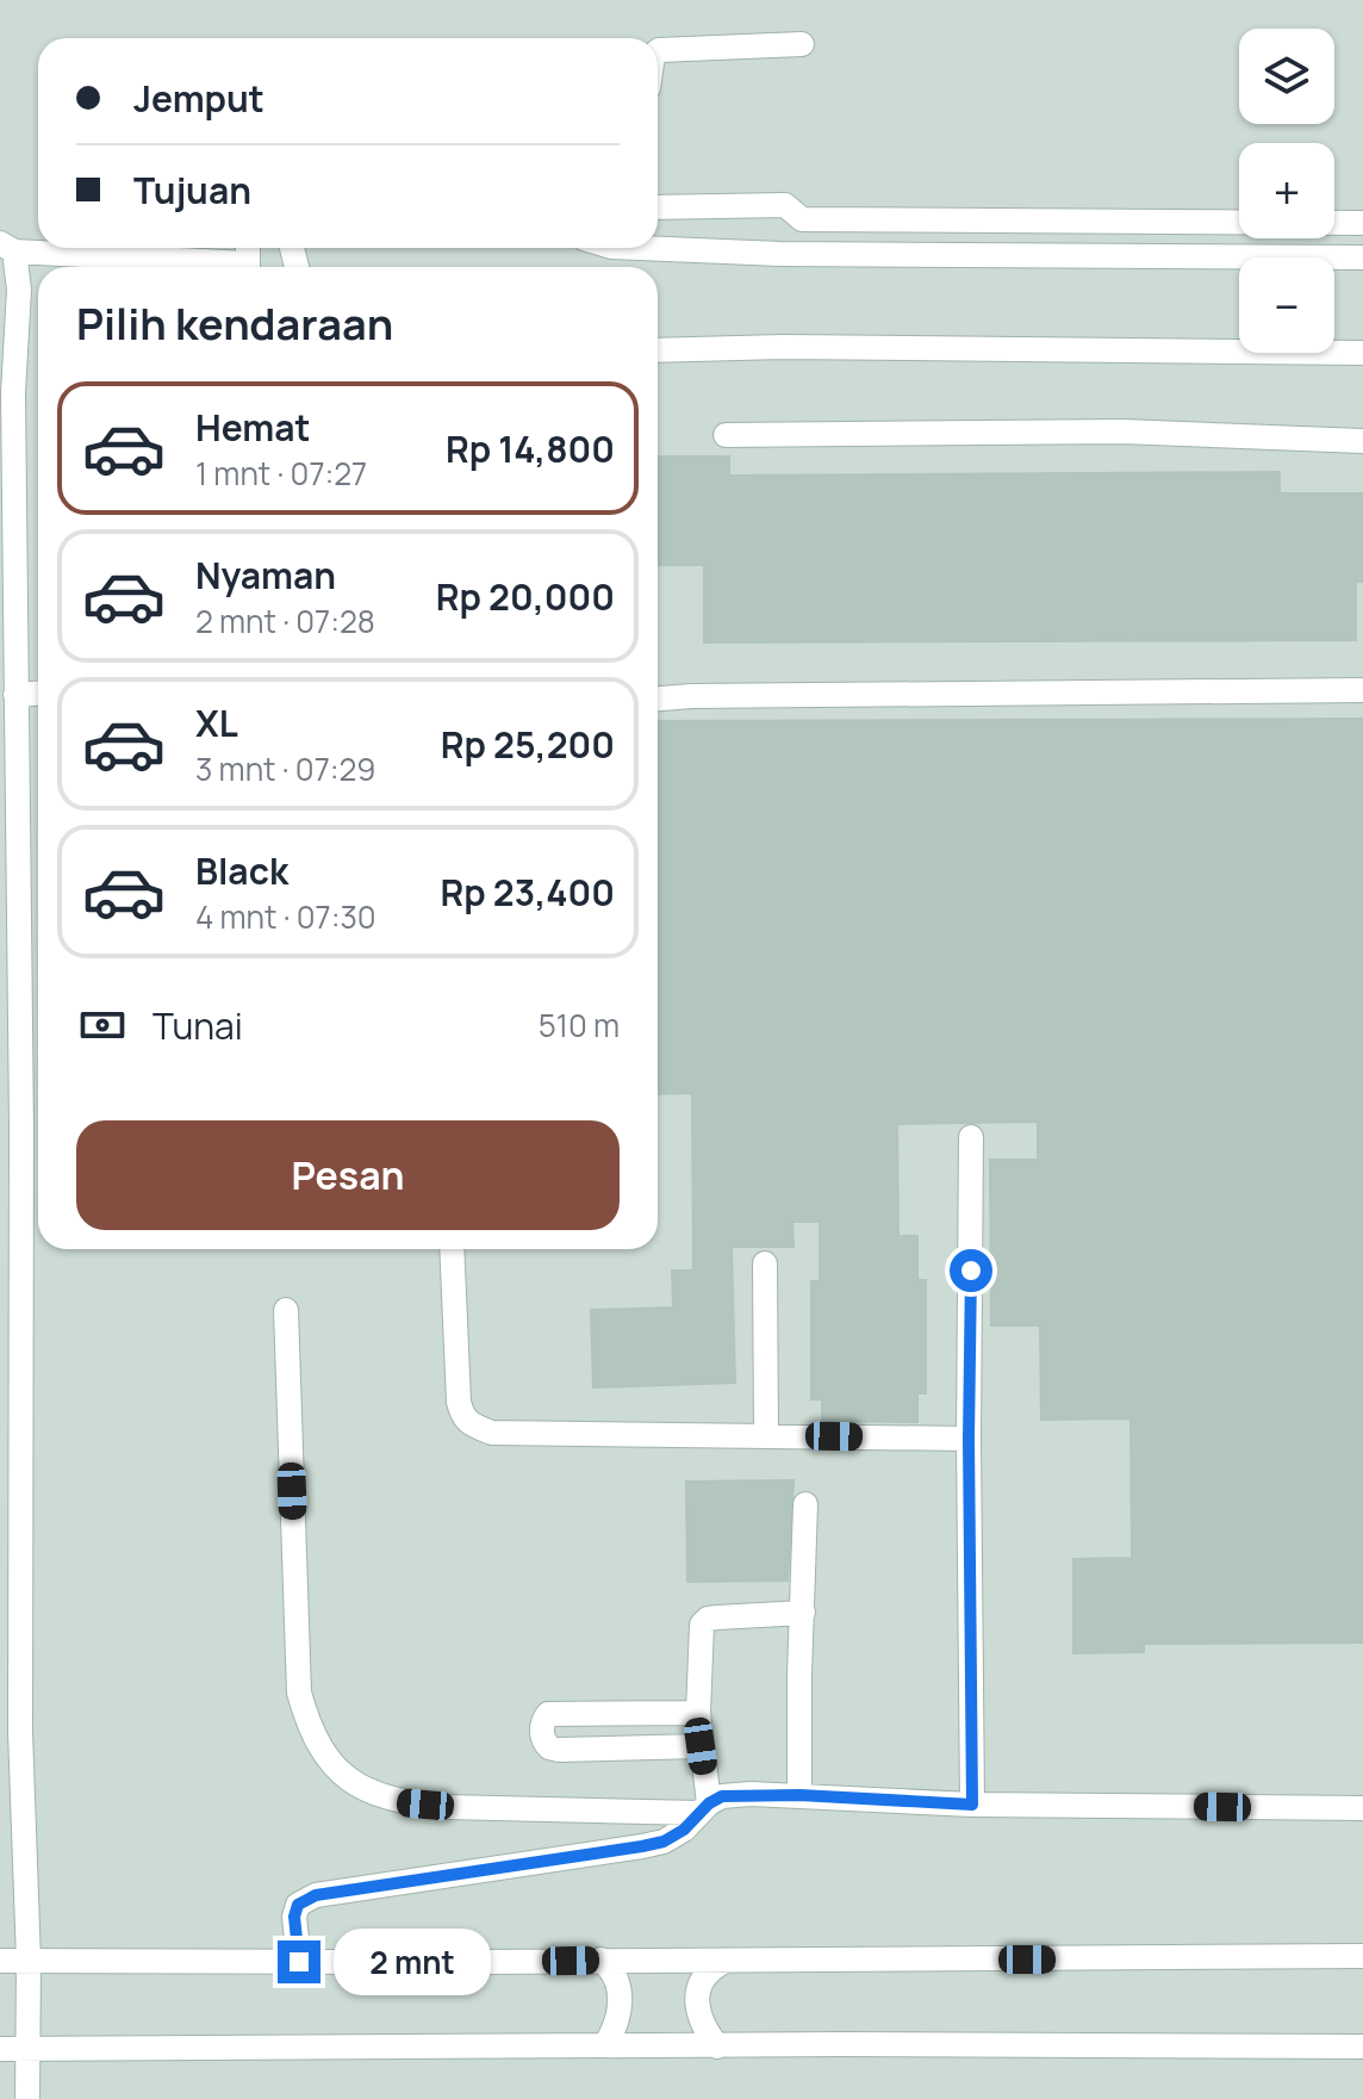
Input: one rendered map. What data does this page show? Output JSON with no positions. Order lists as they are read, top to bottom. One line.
{"page":{"map_buttons":["+","−"],"banner":["Jemput","Tujuan"],"heading":"Pilih kendaraan","list":[{"name":"Hemat","note":"1 mnt · 07:27","value":"Rp 14,800"},{"name":"Nyaman","note":"2 mnt · 07:28","value":"Rp 20,000"},{"name":"XL","note":"3 mnt · 07:29","value":"Rp 25,200"},{"name":"Black","note":"4 mnt · 07:30","value":"Rp 23,400"}],"pay":["Tunai","510 m"],"buttons":"Pesan","bubble":"2 mnt"}}
